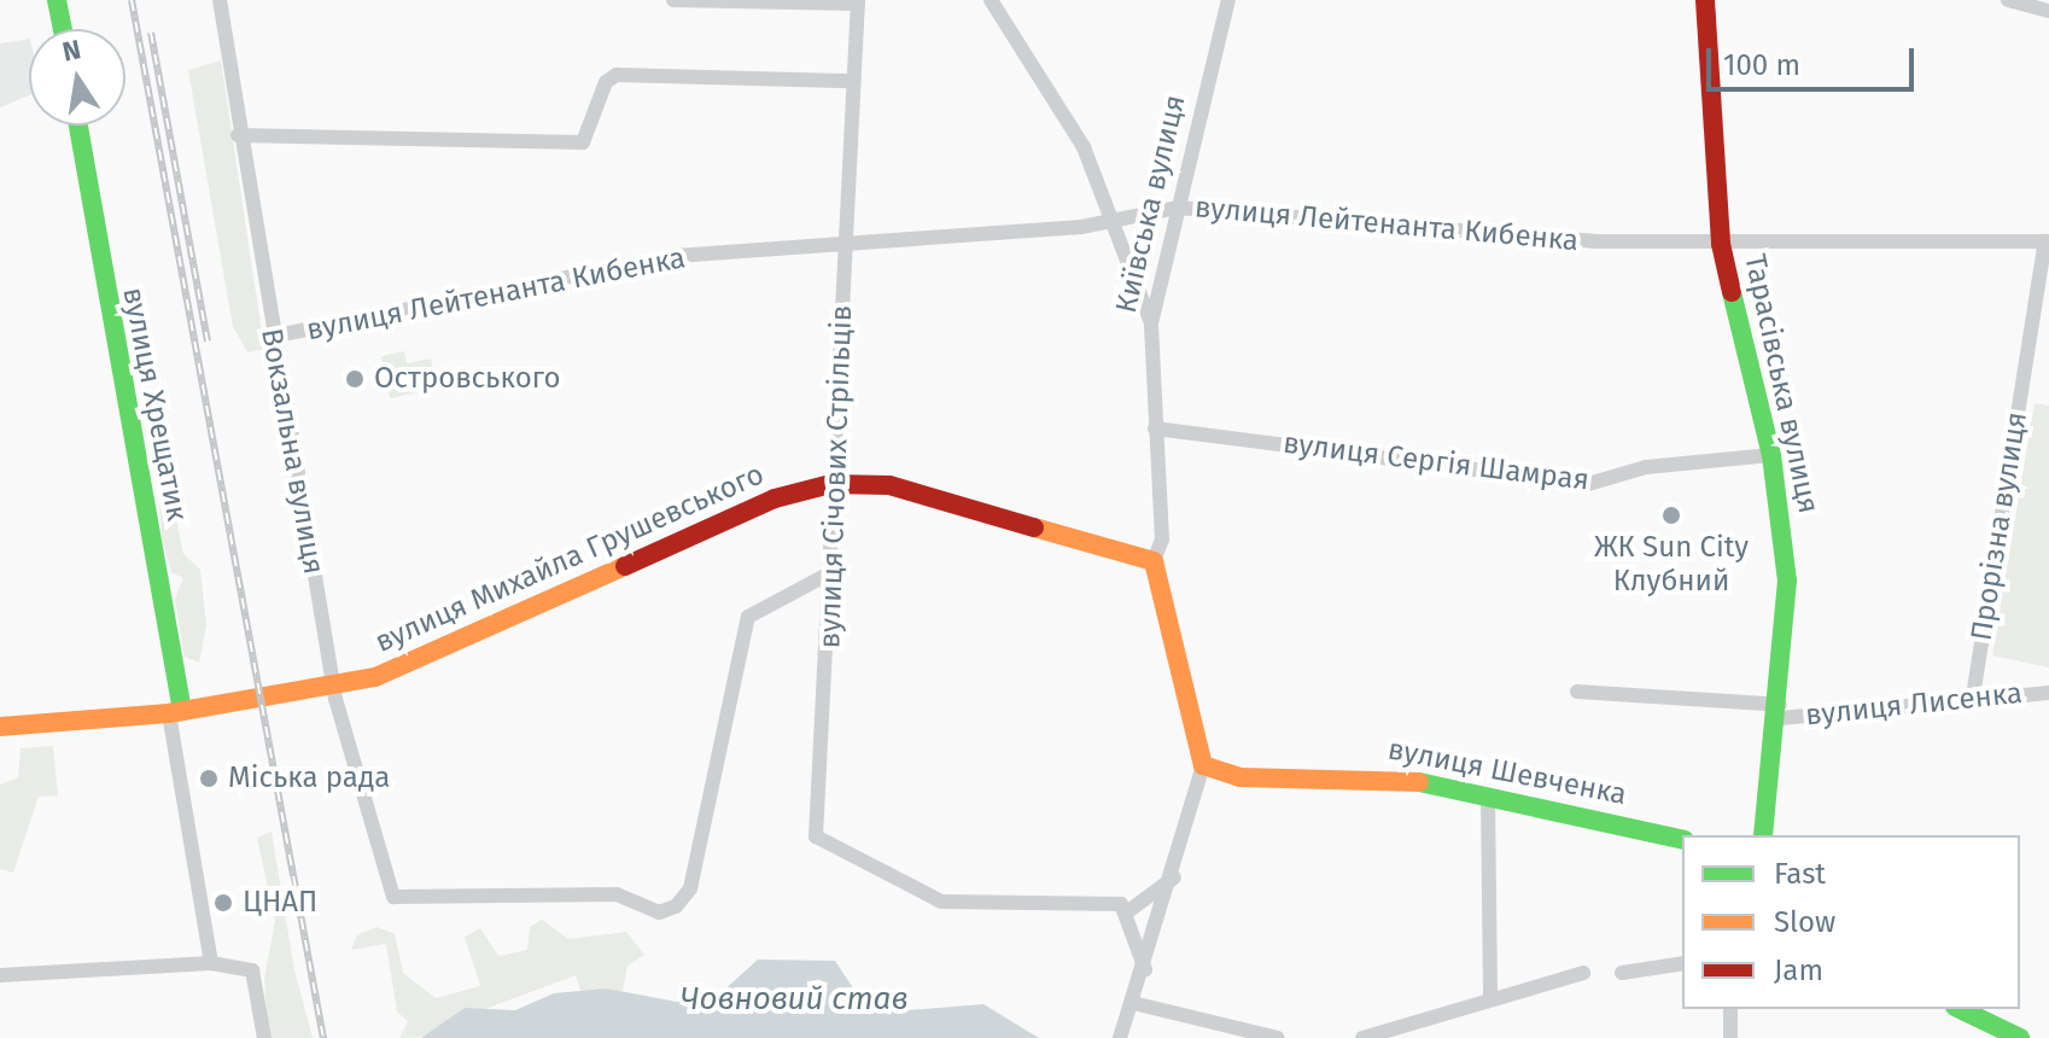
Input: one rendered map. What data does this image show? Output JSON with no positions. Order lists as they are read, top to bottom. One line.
{"streets":{"street":["Київська вулиця","вулиця Лейтенанта Кибенка","Тарасівська вулиця","вулиця Хрещатик","Вокзальна вулиця","вулиця Сергія Шамрая","вулиця Січових Стрільців","Прорізна вулиця","вулиця Михайла Грушевського","вулиця Лисенка","вулиця Шевченка"]},"crossings":[["Київська вулиця","вулиця Лейтенанта Кибенка"],["Київська вулиця","вулиця Сергія Шамрая"],["Київська вулиця","вулиця Михайла Грушевського"],["Київська вулиця","вулиця Шевченка"],["вулиця Лейтенанта Кибенка","Тарасівська вулиця"],["вулиця Лейтенанта Кибенка","Вокзальна вулиця"],["вулиця Лейтенанта Кибенка","вулиця Січових Стрільців"],["вулиця Лейтенанта Кибенка","Прорізна вулиця"],["Тарасівська вулиця","вулиця Сергія Шамрая"],["Тарасівська вулиця","вулиця Лисенка"],["вулиця Хрещатик","вулиця Михайла Грушевського"],["Вокзальна вулиця","вулиця Січових Стрільців"],["Вокзальна вулиця","вулиця Михайла Грушевського"],["вулиця Січових Стрільців","вулиця Михайла Грушевського"],["Прорізна вулиця","вулиця Лисенка"]],"water":["Човновий став"],"places":["Островського","ЖК Sun City Клубний","Міська рада","ЦНАП"],"legend":["Fast","Slow","Jam"],"scale_bar":"100 m","north":"top"}
